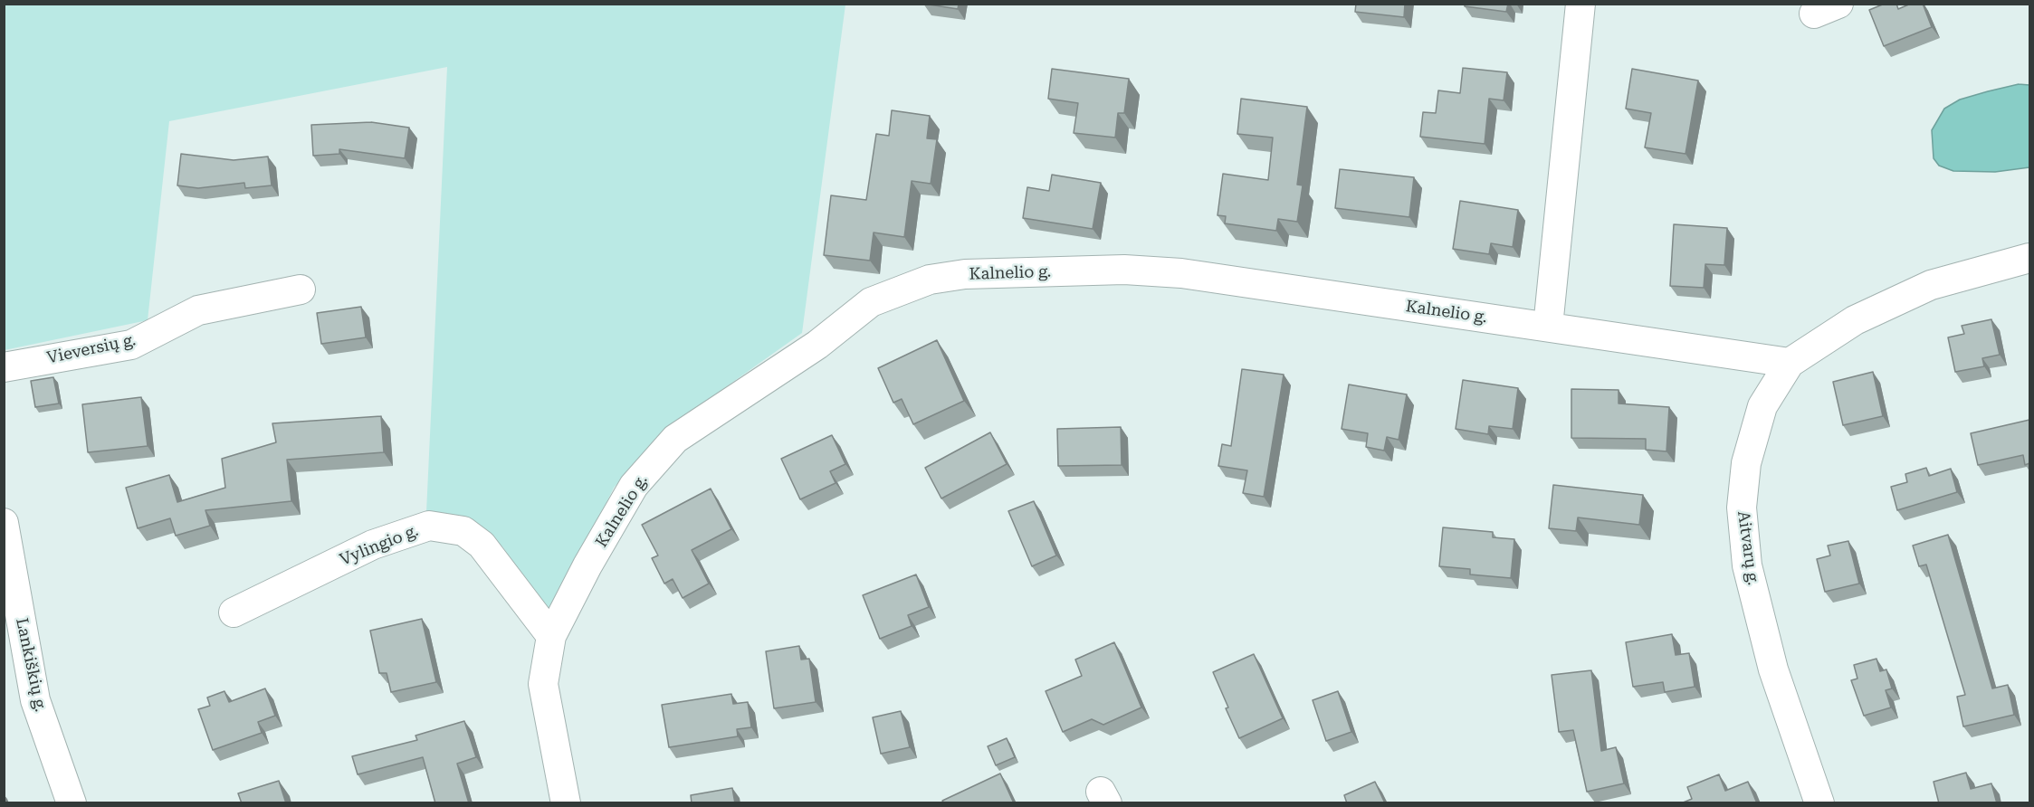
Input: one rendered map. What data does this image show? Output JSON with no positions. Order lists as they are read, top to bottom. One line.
{"streets":{"street":["Kalnelio g.","Vieversių g.","Vylingio g.","Aitvarų g.","Lankiškių g."]},"crossings":[["Kalnelio g.","Vylingio g."],["Kalnelio g.","Aitvarų g."]]}
